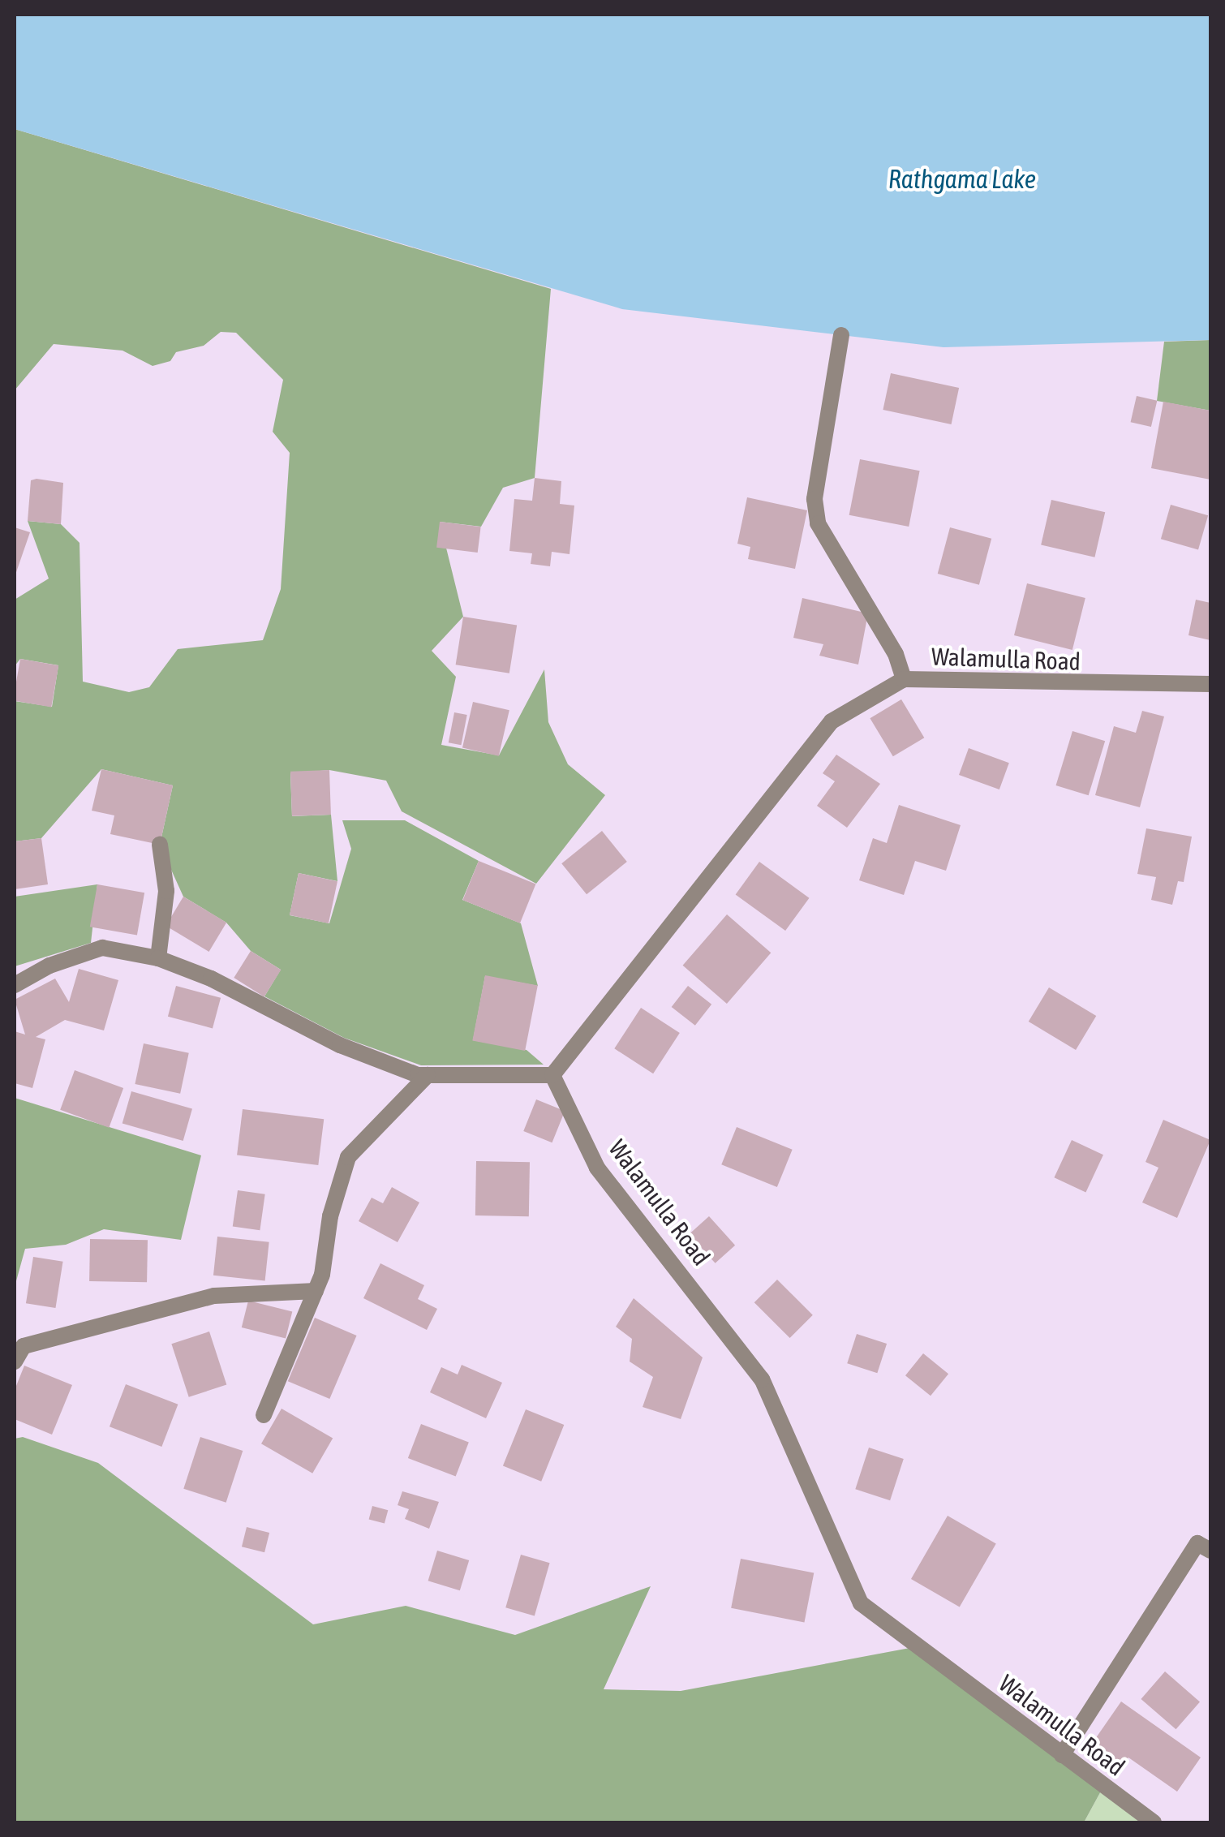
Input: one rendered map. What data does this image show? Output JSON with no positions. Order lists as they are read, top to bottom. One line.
{"streets":{"street":["Walamulla Road"]},"water":["Rathgama Lake"]}
